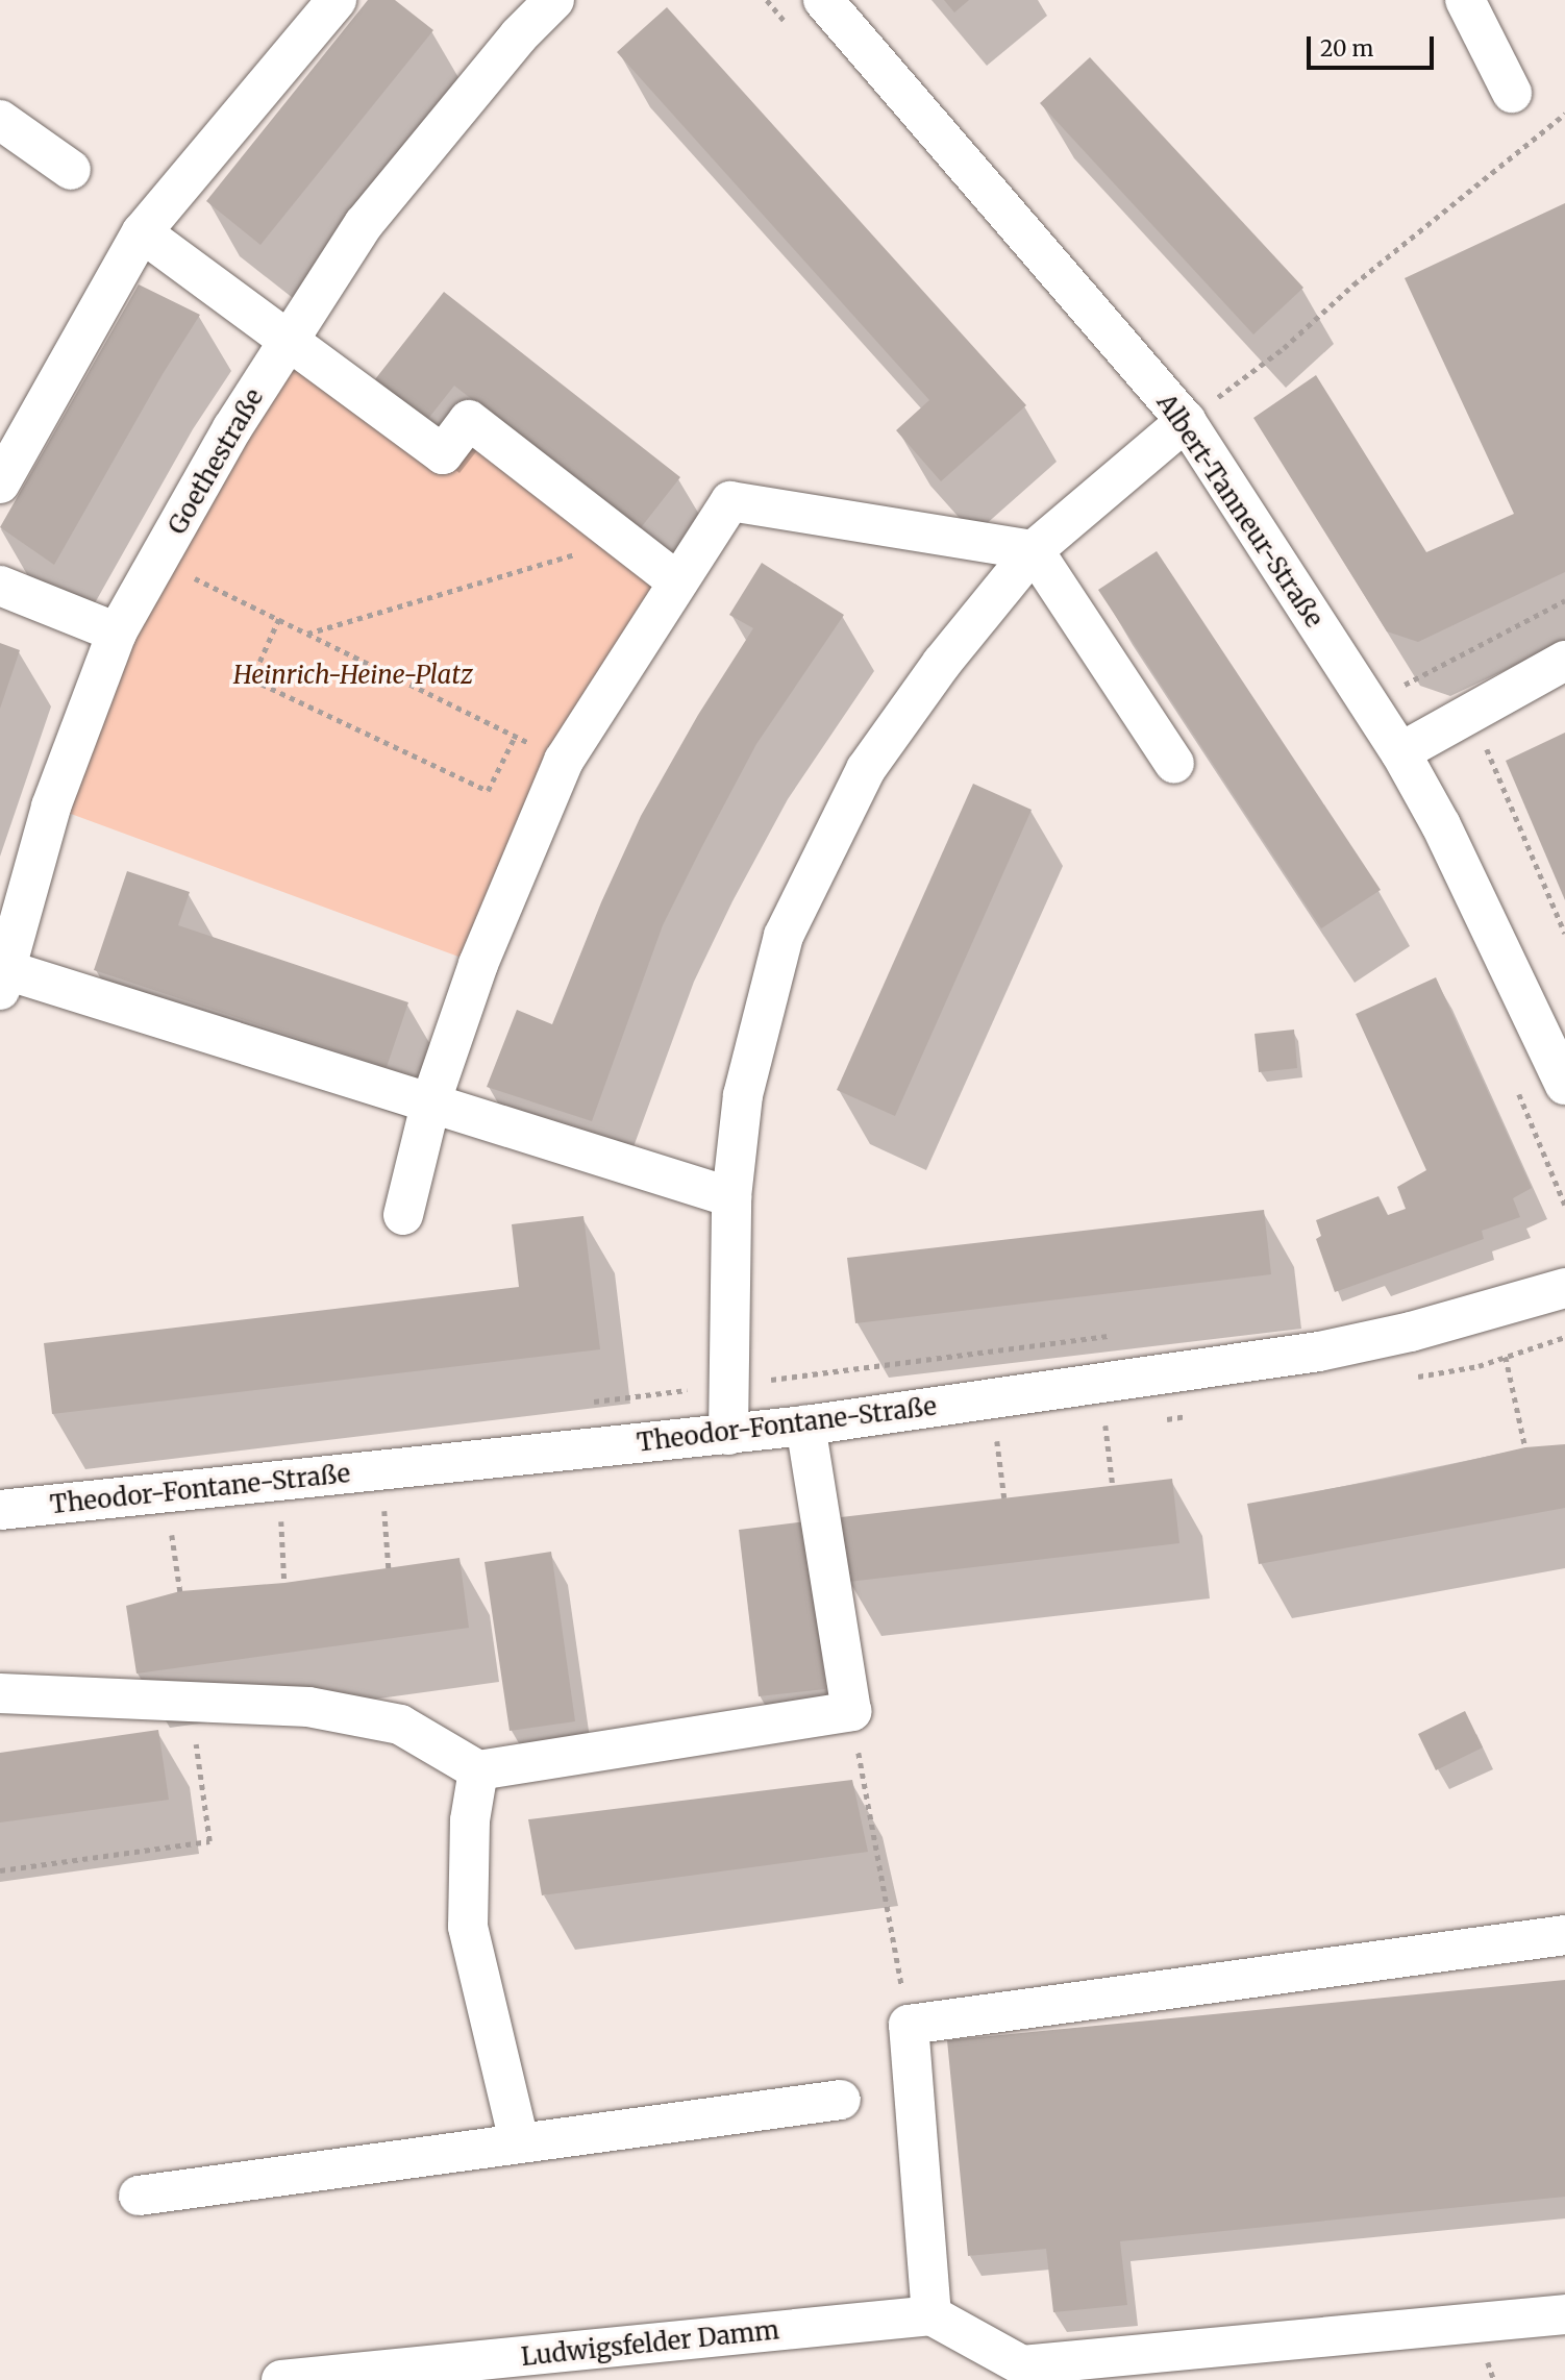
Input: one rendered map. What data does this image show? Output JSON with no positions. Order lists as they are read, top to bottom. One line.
{"streets":{"street":["Goethestraße","Albert-Tanneur-Straße","Theodor-Fontane-Straße","Ludwigsfelder Damm"]},"parks":["Heinrich-Heine-Platz"],"scale_bar":"20 m"}
